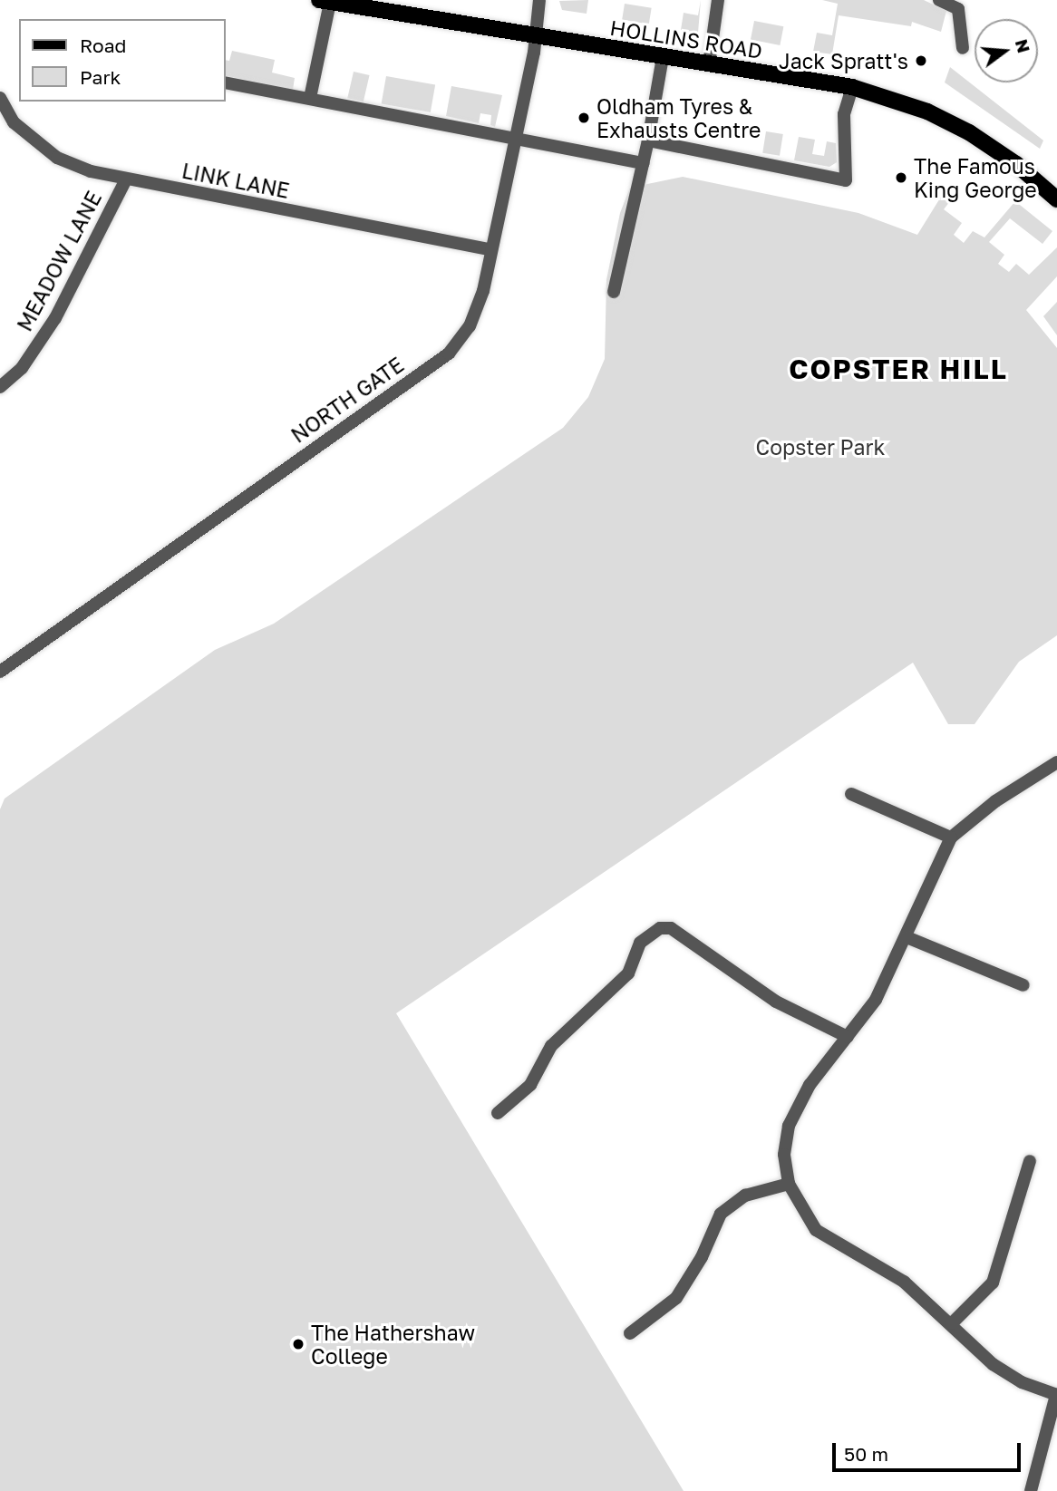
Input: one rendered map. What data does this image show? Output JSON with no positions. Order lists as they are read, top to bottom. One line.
{"streets":{"main road":["HOLLINS ROAD"],"street":["LINK LANE","MEADOW LANE","NORTH GATE"]},"crossings":[["HOLLINS ROAD","NORTH GATE"],["LINK LANE","MEADOW LANE"],["LINK LANE","NORTH GATE"]],"districts":["COPSTER HILL"],"parks":["Copster Park"],"places":["Jack Spratt's","Oldham Tyres & Exhausts Centre","The Famous King George","The Hathershaw College"],"legend":["Road","Park"],"scale_bar":"50 m","north":"right"}
